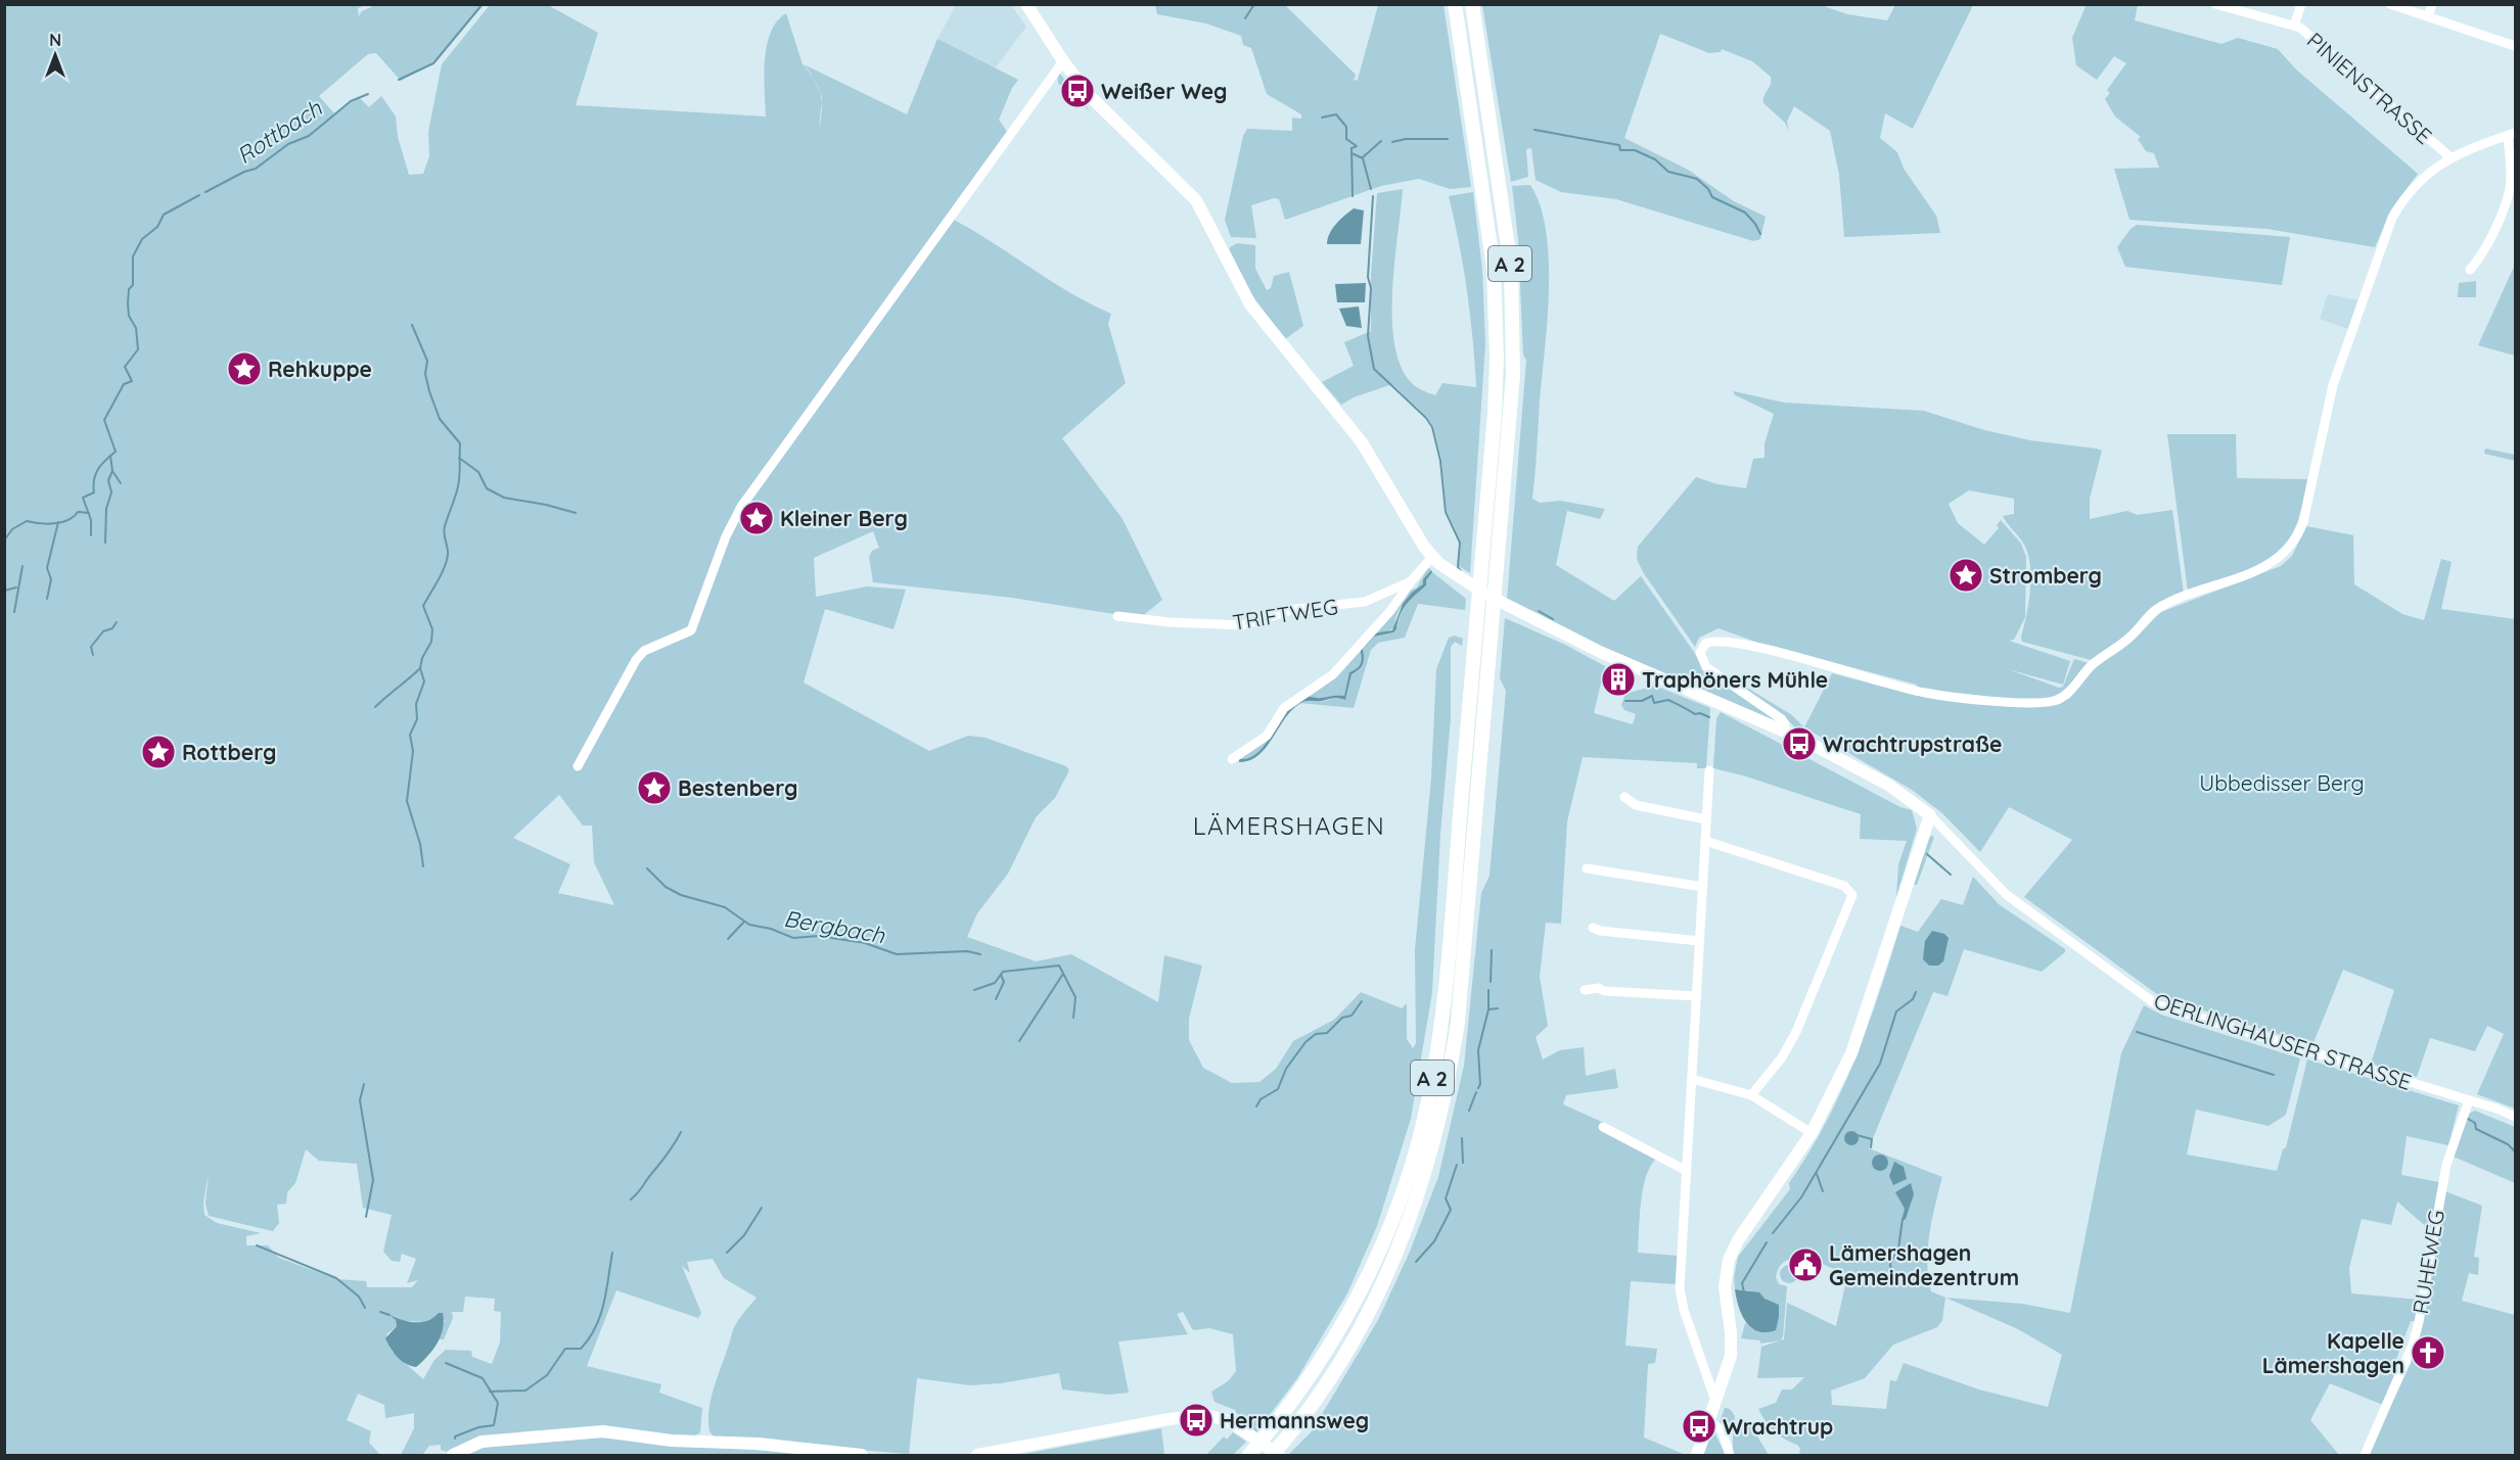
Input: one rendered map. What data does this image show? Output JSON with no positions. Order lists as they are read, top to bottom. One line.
{"streets":{"highway":["A 2"],"main road":["OERLINGHAUSER STRASSE"],"street":["PINIENSTRASSE","TRIFTWEG","RUHEWEG"]},"crossings":[["TRIFTWEG","OERLINGHAUSER STRASSE"],["OERLINGHAUSER STRASSE","RUHEWEG"]],"districts":["LÄMERSHAGEN"],"water":["Rottbach","Bergbach"],"parks":["Ubbedisser Berg"],"places":{"bus stop":["Weißer Weg","Wrachtrupstraße","Hermannsweg","Wrachtrup"],"place":["Rehkuppe","Kleiner Berg","Stromberg","Rottberg","Bestenberg"],"building":["Traphöners Mühle"],"public building":["Lämershagen Gemeindezentrum"],"church":["Kapelle Lämershagen"]},"north":"top"}
